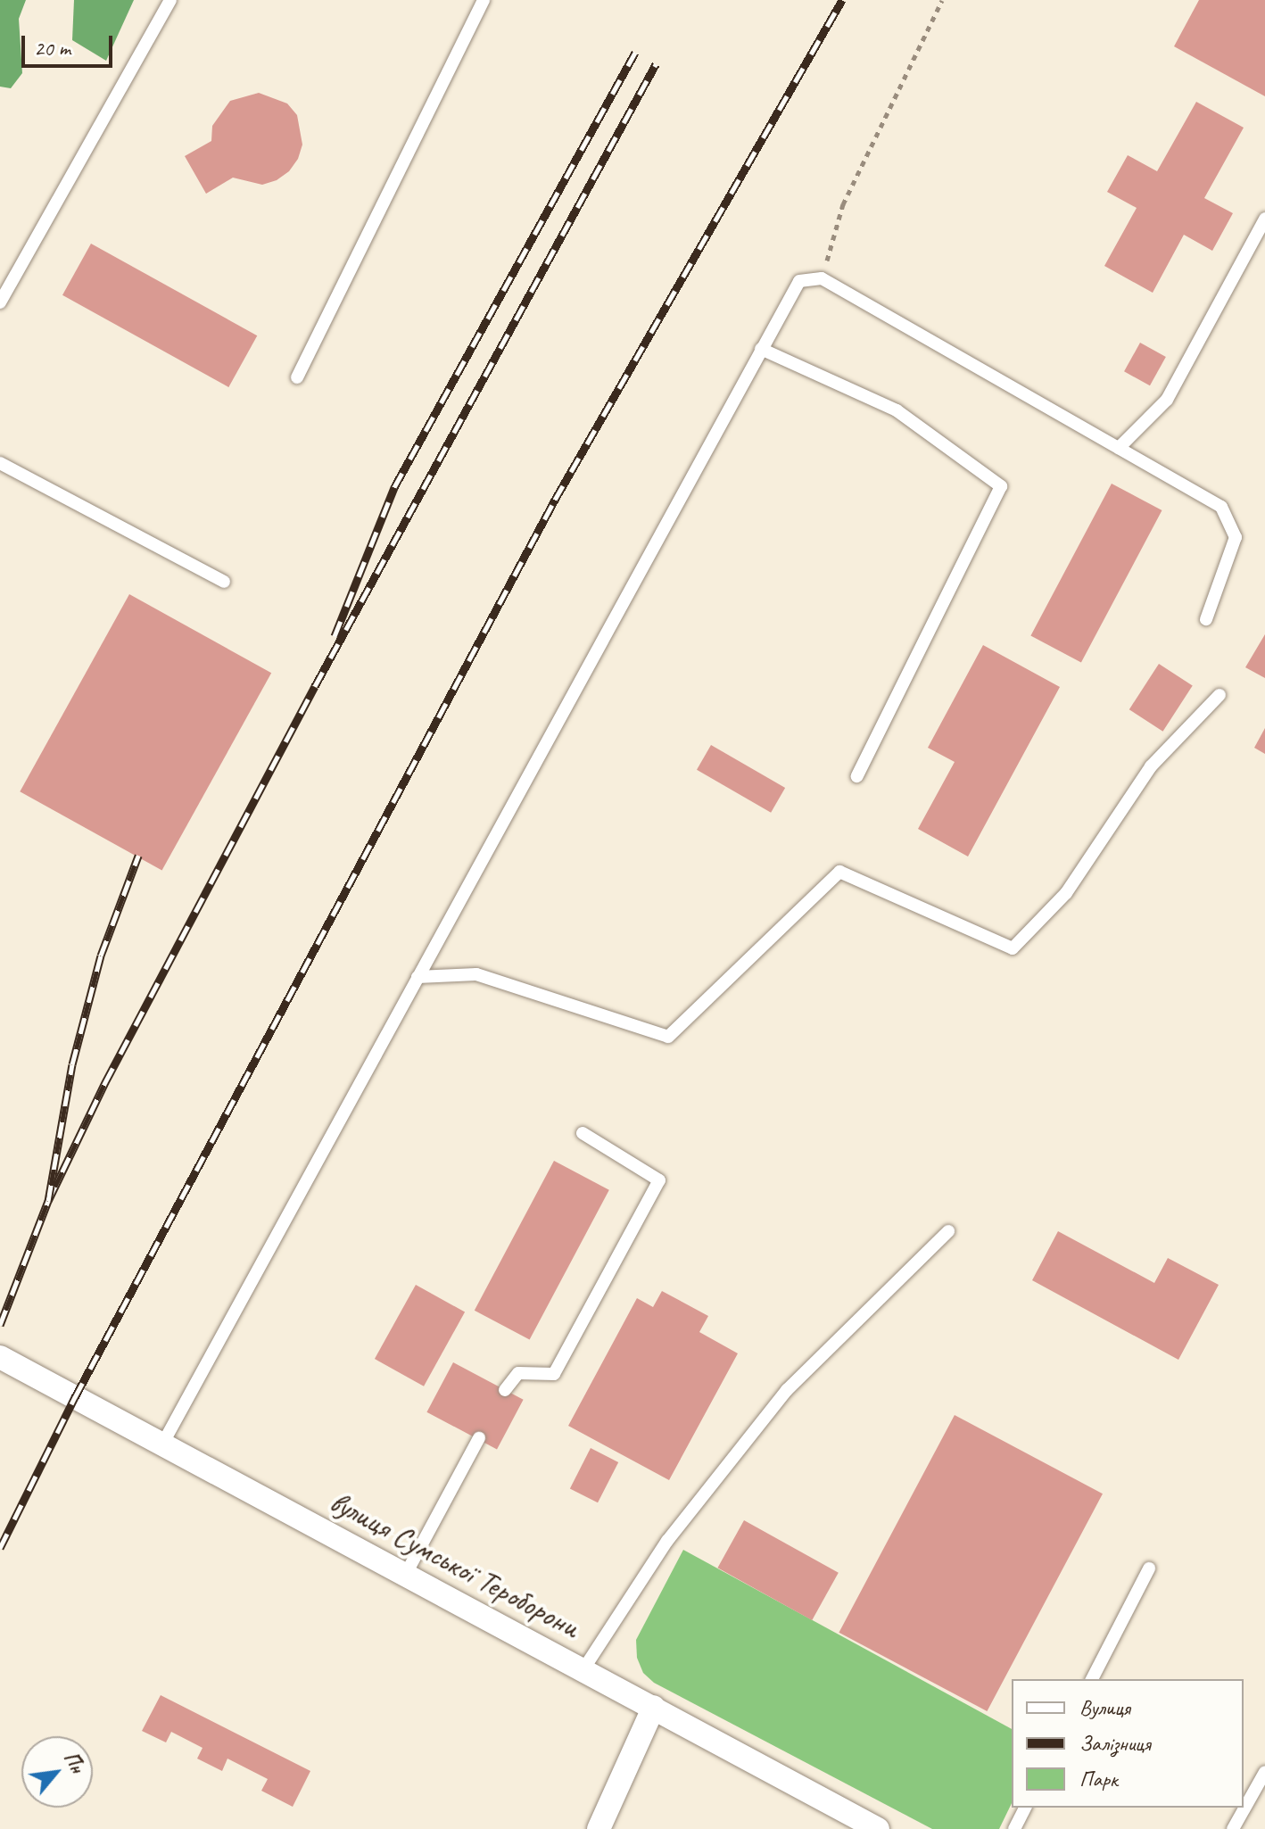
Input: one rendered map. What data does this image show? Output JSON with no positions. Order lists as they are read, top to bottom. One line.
{"streets":{"street":["вулиця Сумської Тероборони"]},"legend":["Вулиця","Залізниця","Парк"],"scale_bar":"20 m","north":"top right"}
